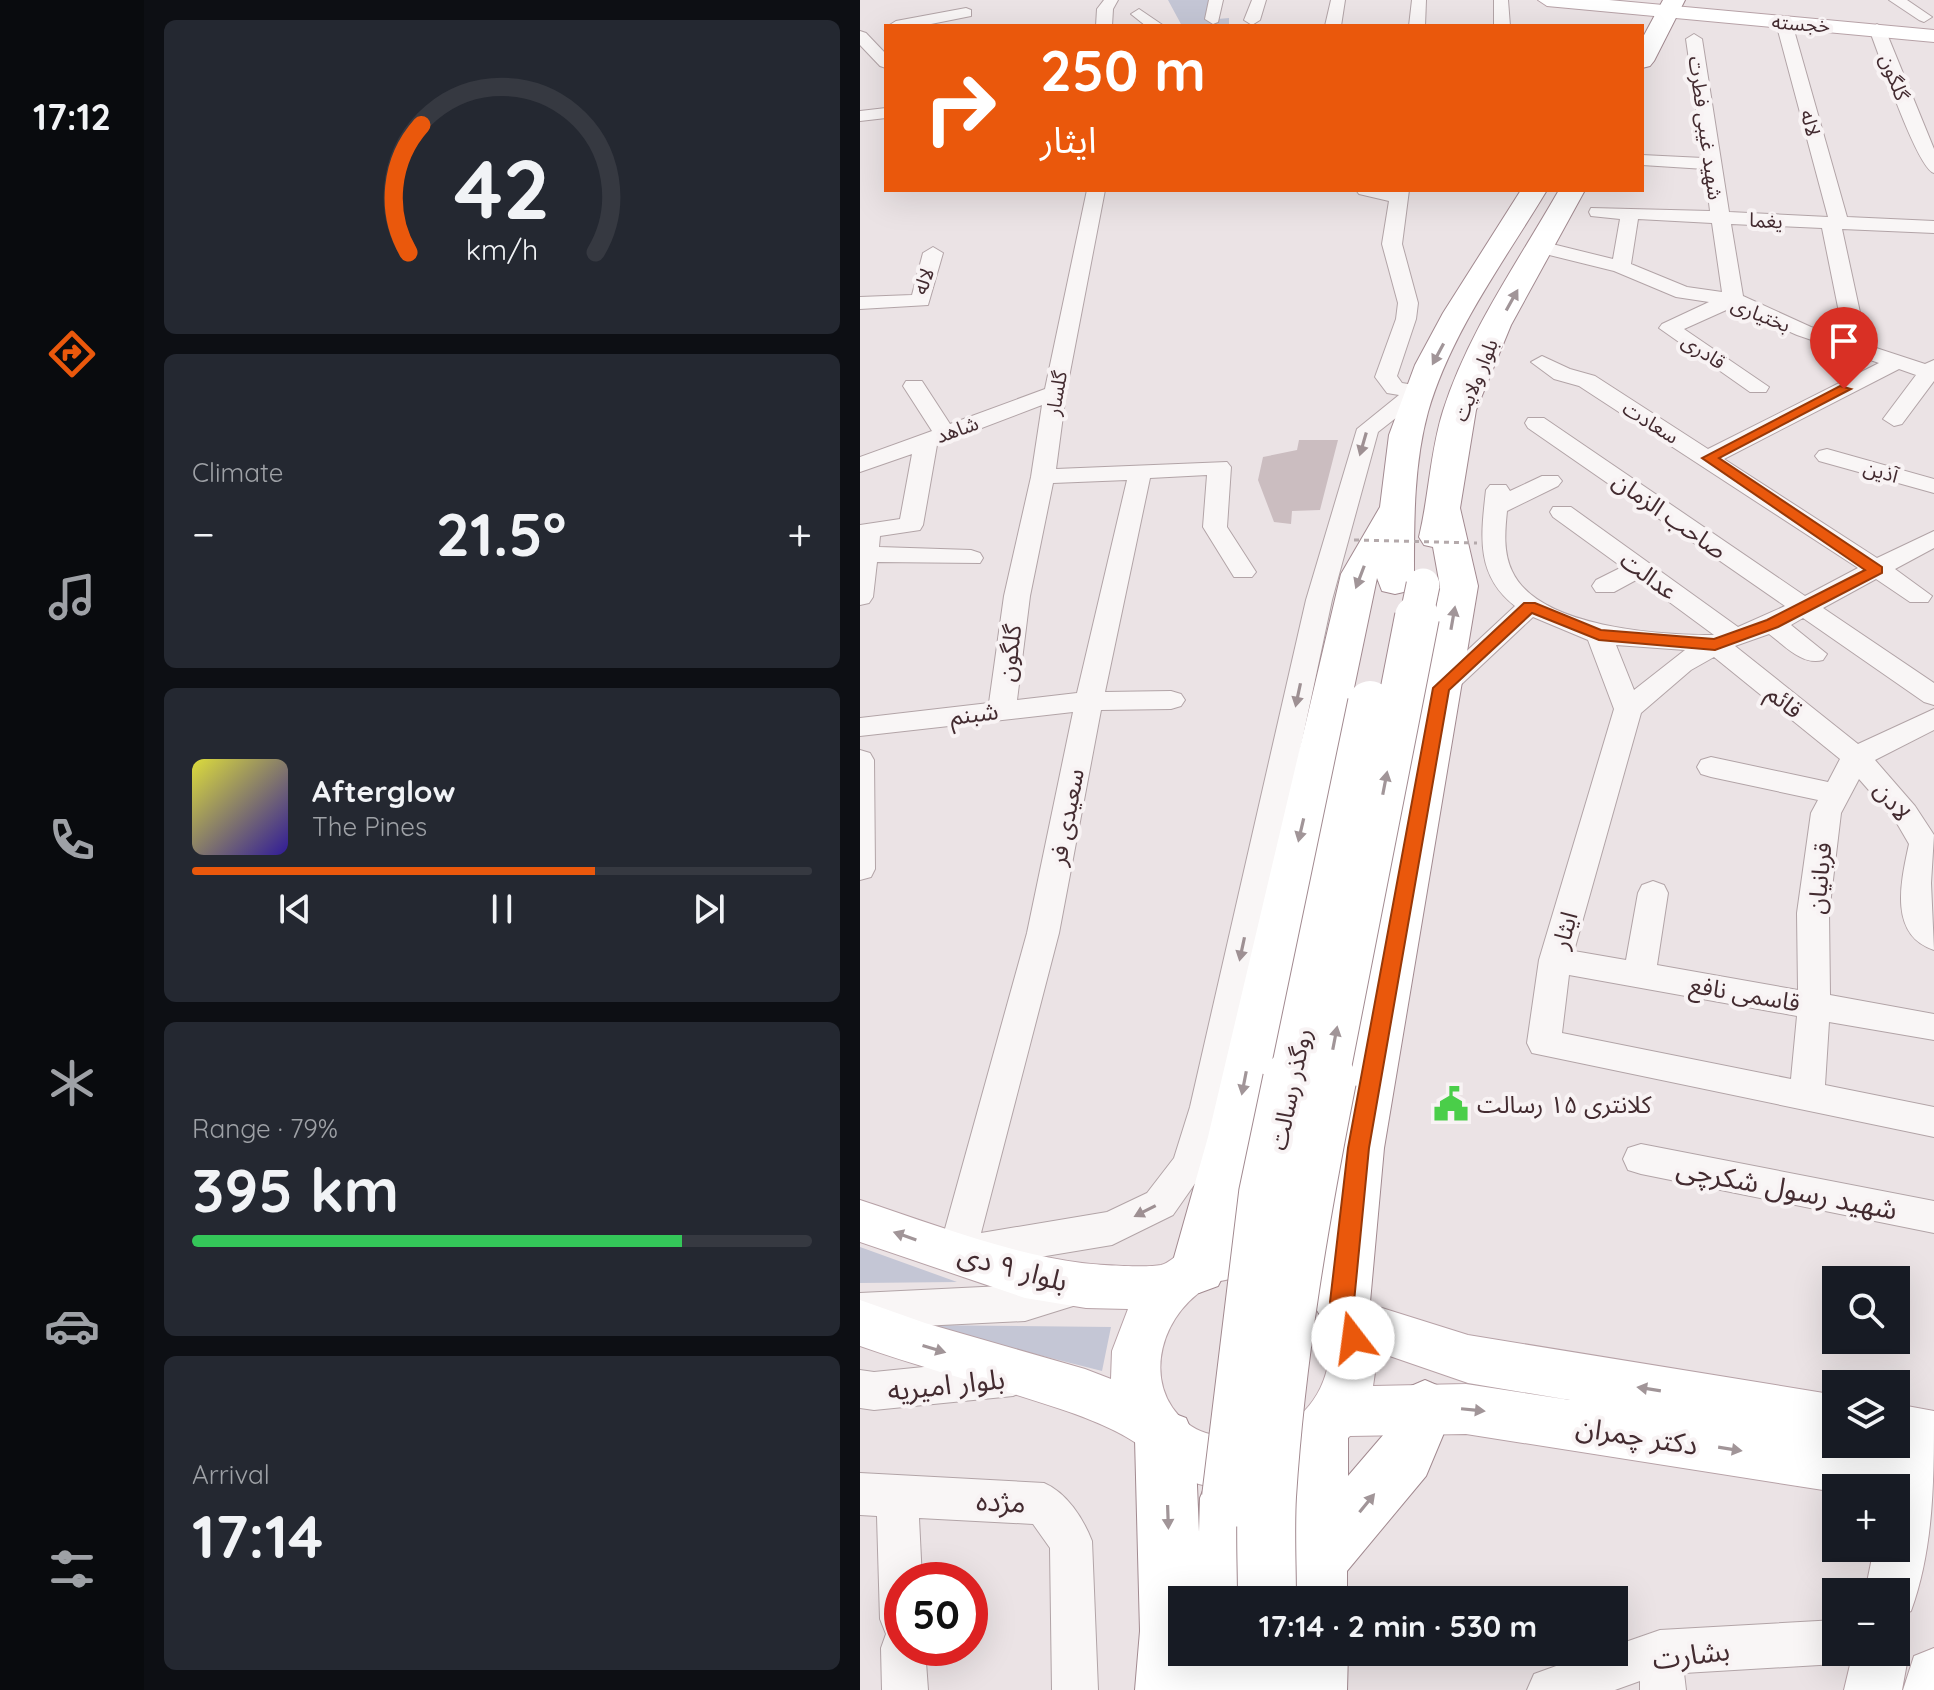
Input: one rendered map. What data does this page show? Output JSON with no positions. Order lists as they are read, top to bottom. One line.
{"streets":{"highway":["بلوار ولایت","روگذر رسالت"],"main road":["خجسته","بلوار ۹ دی","دکتر چمران"],"street":["گلگون","لاله","شهید غیبی فطرت","یغما","بختیاری","قادری","گلسار","سعادت","شاهد","آذین","صاحب الزمان","عدالت","قائم","شبنم","لادن","سعیدی فر","قربانیان","ایثار","قاسمی نافع","شهید رسول شکرچی","بلوار امیریه","مژده","بشارت"]},"crossings":[["خجسته","گلگون"],["خجسته","لاله"],["گلگون","گلسار"],["گلگون","شبنم"],["لاله","یغما"],["لاله","بختیاری"],["شهید غیبی فطرت","یغما"],["شهید غیبی فطرت","بختیاری"],["شهید غیبی فطرت","قادری"],["بختیاری","قادری"],["بختیاری","بلوار ولایت"],["بلوار ولایت","روگذر رسالت"],["گلسار","شاهد"],["عدالت","قائم"],["قائم","لادن"],["قائم","قربانیان"],["شبنم","سعیدی فر"],["لادن","قربانیان"],["سعیدی فر","بلوار ۹ دی"],["قربانیان","ایثار"],["قربانیان","قاسمی نافع"],["ایثار","قاسمی نافع"],["بلوار ۹ دی","دکتر چمران"]],"places":{"public building":["کلانتری ۱۵ رسالت"]},"page":{"tabs":"17:12","turn":["250 m","ایثار"],"tile":["Climate",["Range · 79%","395 km"],["Arrival","17:14"]],"heat":["−","21.5°","+"],"song":["Afterglow","The Pines"],"map_buttons":["+","−"],"limit":"50","trip":"17:14 · 2 min · 530 m","gauge":["42","km/h"]}}
